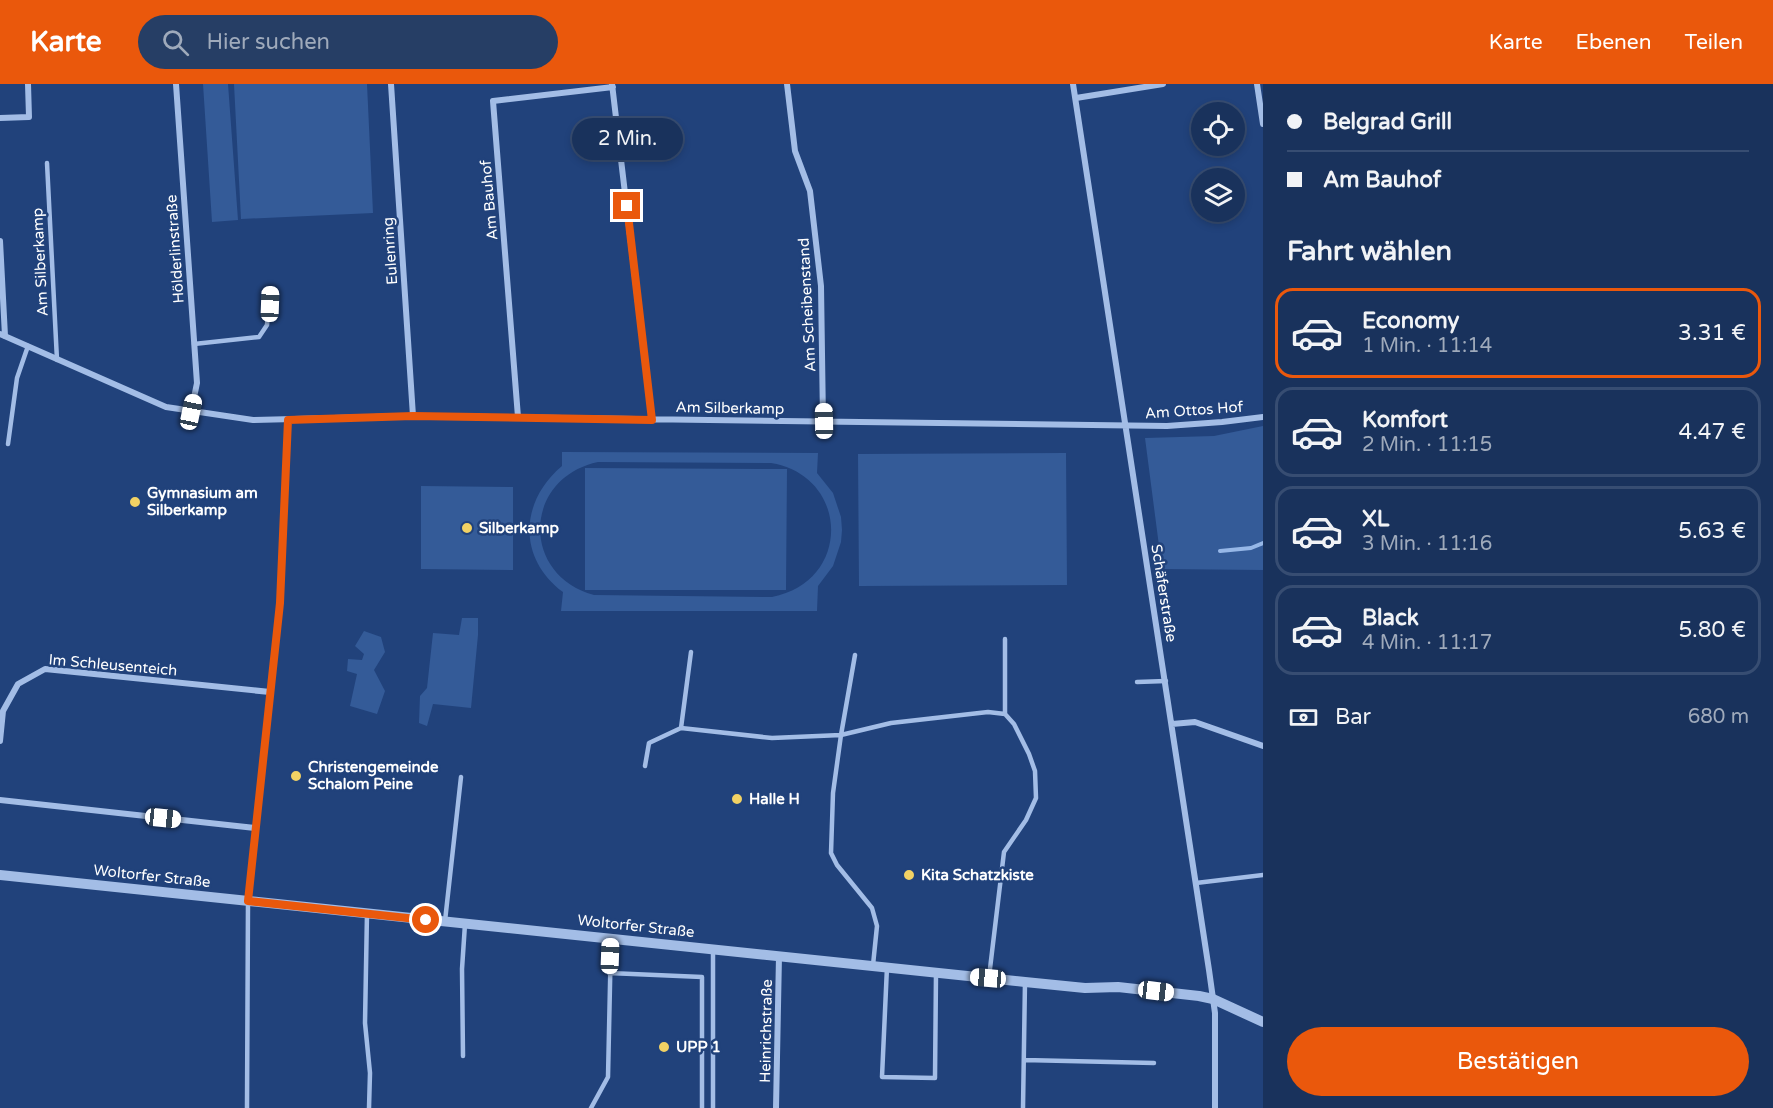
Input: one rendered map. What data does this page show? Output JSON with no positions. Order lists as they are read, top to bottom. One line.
{"streets":{"street":["Am Bauhof","Hölderlinstraße","Eulenring","Am Silberkamp","Am Scheibenstand","Am Ottos Hof","Schäferstraße","Im Schleusenteich","Woltorfer Straße","Heinrichstraße"]},"crossings":[["Am Bauhof","Am Silberkamp"],["Hölderlinstraße","Am Silberkamp"],["Eulenring","Am Silberkamp"],["Am Silberkamp","Am Scheibenstand"],["Am Silberkamp","Am Ottos Hof"],["Am Silberkamp","Schäferstraße"],["Am Ottos Hof","Schäferstraße"],["Schäferstraße","Woltorfer Straße"],["Woltorfer Straße","Heinrichstraße"]],"places":["Gymnasium am Silberkamp","Silberkamp","Christengemeinde Schalom Peine","Halle H","Kita Schatzkiste","UPP 1"],"page":{"header":"Karte","search":"Hier suchen","nav":["Karte","Ebenen","Teilen"],"banner":["Belgrad Grill","Am Bauhof"],"bubble":"2 Min.","heading":"Fahrt wählen","list":[{"name":"Economy","note":"1 Min. · 11:14","value":"3.31 €"},{"name":"Komfort","note":"2 Min. · 11:15","value":"4.47 €"},{"name":"XL","note":"3 Min. · 11:16","value":"5.63 €"},{"name":"Black","note":"4 Min. · 11:17","value":"5.80 €"}],"pay":["Bar","680 m"],"buttons":"Bestätigen"}}
